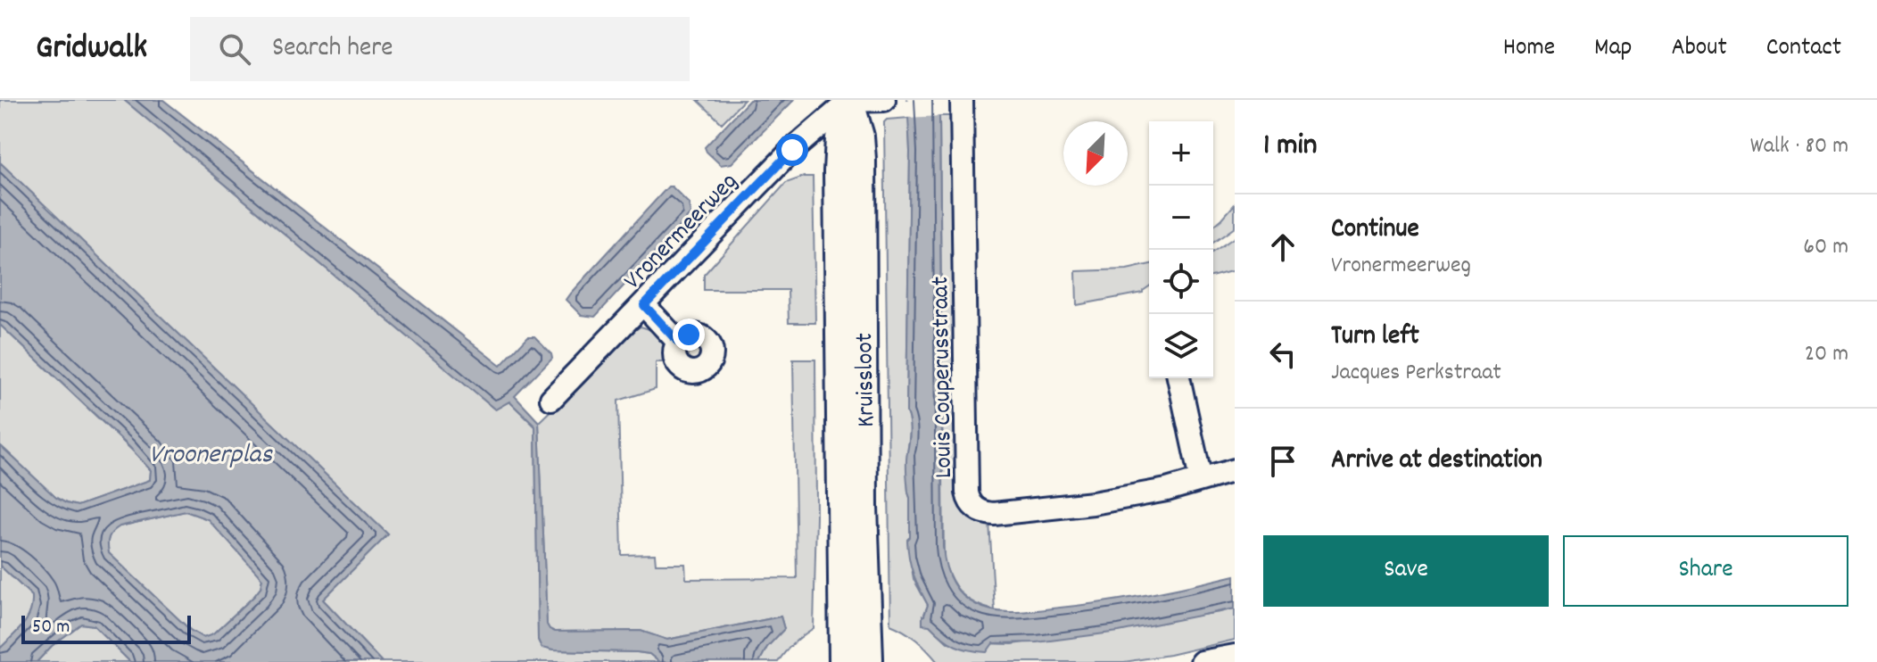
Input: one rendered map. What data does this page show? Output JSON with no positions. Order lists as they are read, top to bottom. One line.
{"streets":{"street":["Vronermeerweg","Louis Couperusstraat","Kruissloot"]},"crossings":[["Vronermeerweg","Kruissloot"]],"water":["Vroonerplas"],"scale_bar":"50 m","north":"bottom left","page":{"header":"Gridwalk","search":"Search here","nav":["Home","Map","About","Contact"],"heading":["1 min","Walk · 80 m"],"map_buttons":["+","−"],"list":[["Continue","Vronermeerweg","60 m"],["Turn left","Jacques Perkstraat","20 m"],"Arrive at destination"],"buttons":["Save","Share"],"scale":"50 m"}}
